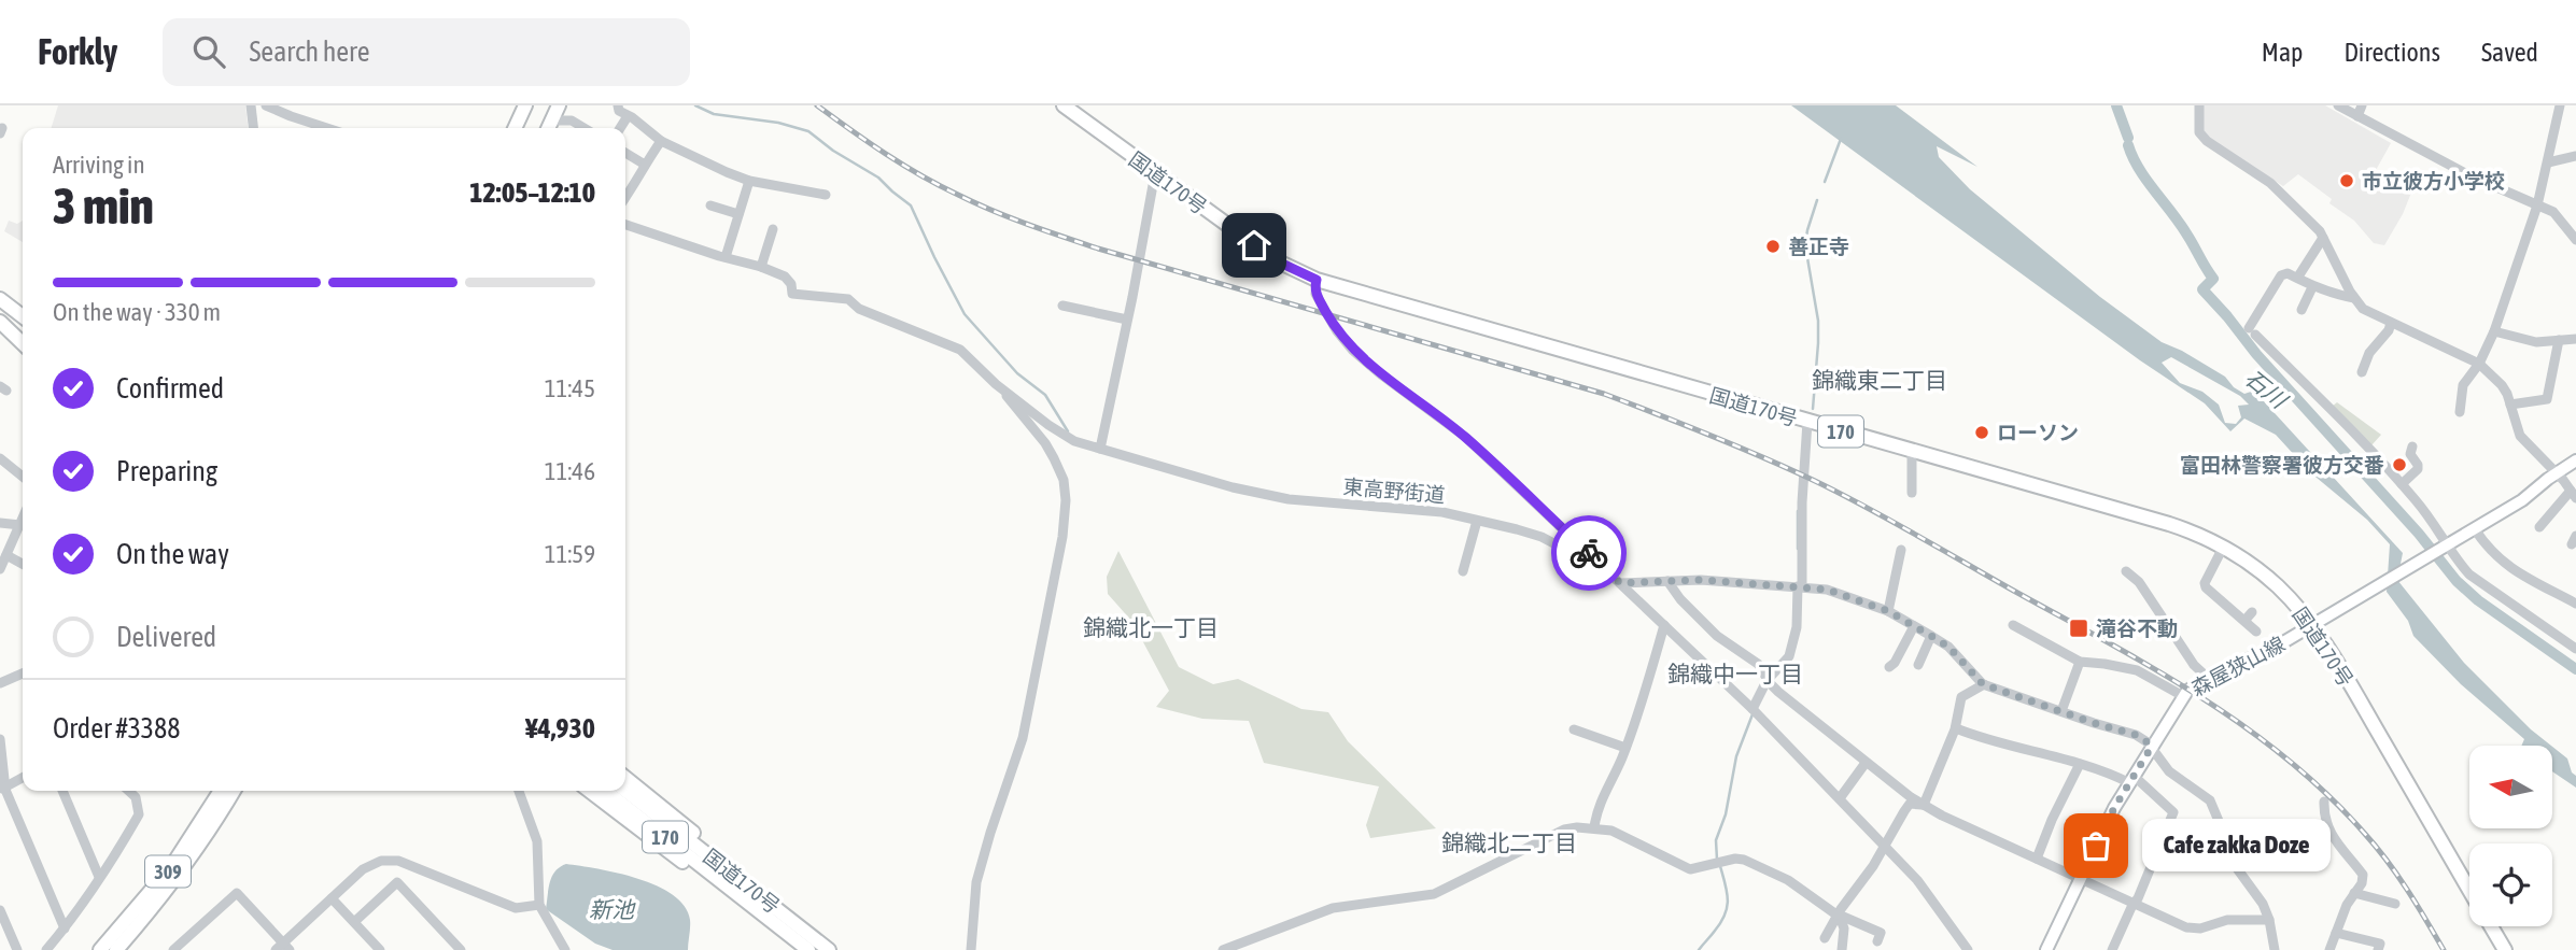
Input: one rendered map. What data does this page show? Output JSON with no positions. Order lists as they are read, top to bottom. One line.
{"streets":{"highway":["国道170号","170","309"],"main road":["森屋狭山線"],"street":["東高野街道"]},"crossings":[["国道170号","森屋狭山線"]],"districts":["錦織東二丁目","錦織北一丁目","錦織中一丁目","錦織北二丁目"],"water":["石川","新池"],"places":{"other":["市立彼方小学校","善正寺","ローソン","富田林警察署彼方交番","Cafe zakka Doze"],"transit":["滝谷不動"]},"north":"left","page":{"header":"Forkly","search":"Search here","nav":["Map","Directions","Saved"],"heading":["3 min","Arriving in","12:05–12:10"],"panel":["Order #3388","¥4,930"],"bar":"On the way · 330 m","list":[["Confirmed","11:45"],["Preparing","11:46"],["On the way","11:59"],"Delivered"],"bubble":"Cafe zakka Doze"}}
